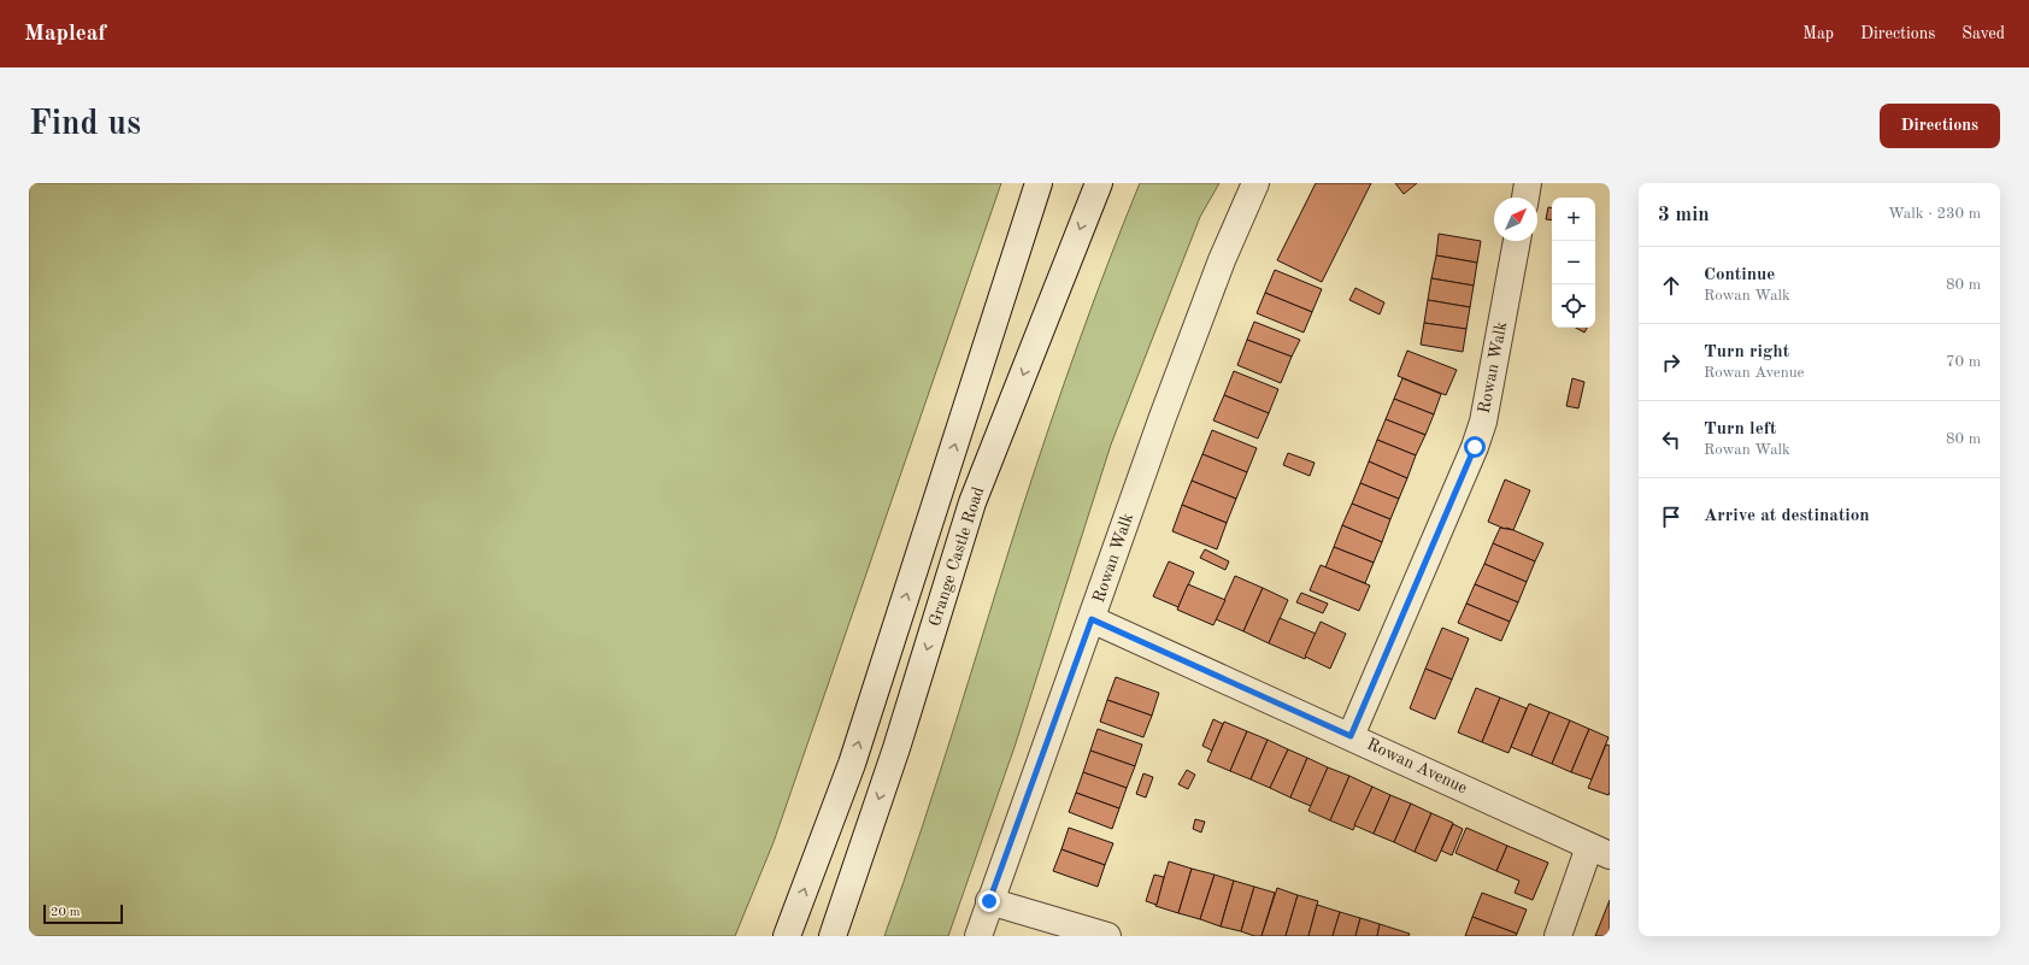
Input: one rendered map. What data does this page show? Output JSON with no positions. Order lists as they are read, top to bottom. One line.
{"streets":{"street":["Rowan Walk","Grange Castle Road","Rowan Avenue"]},"crossings":[["Rowan Walk","Rowan Avenue"]],"scale_bar":"20 m","north":"top right","page":{"header":"Mapleaf","nav":["Map","Directions","Saved"],"buttons":"Directions","title":"Find us","heading":["3 min","Walk · 230 m"],"map_buttons":["+","−"],"list":[["Continue","Rowan Walk","80 m"],["Turn right","Rowan Avenue","70 m"],["Turn left","Rowan Walk","80 m"],"Arrive at destination"],"scale":"20 m"}}
